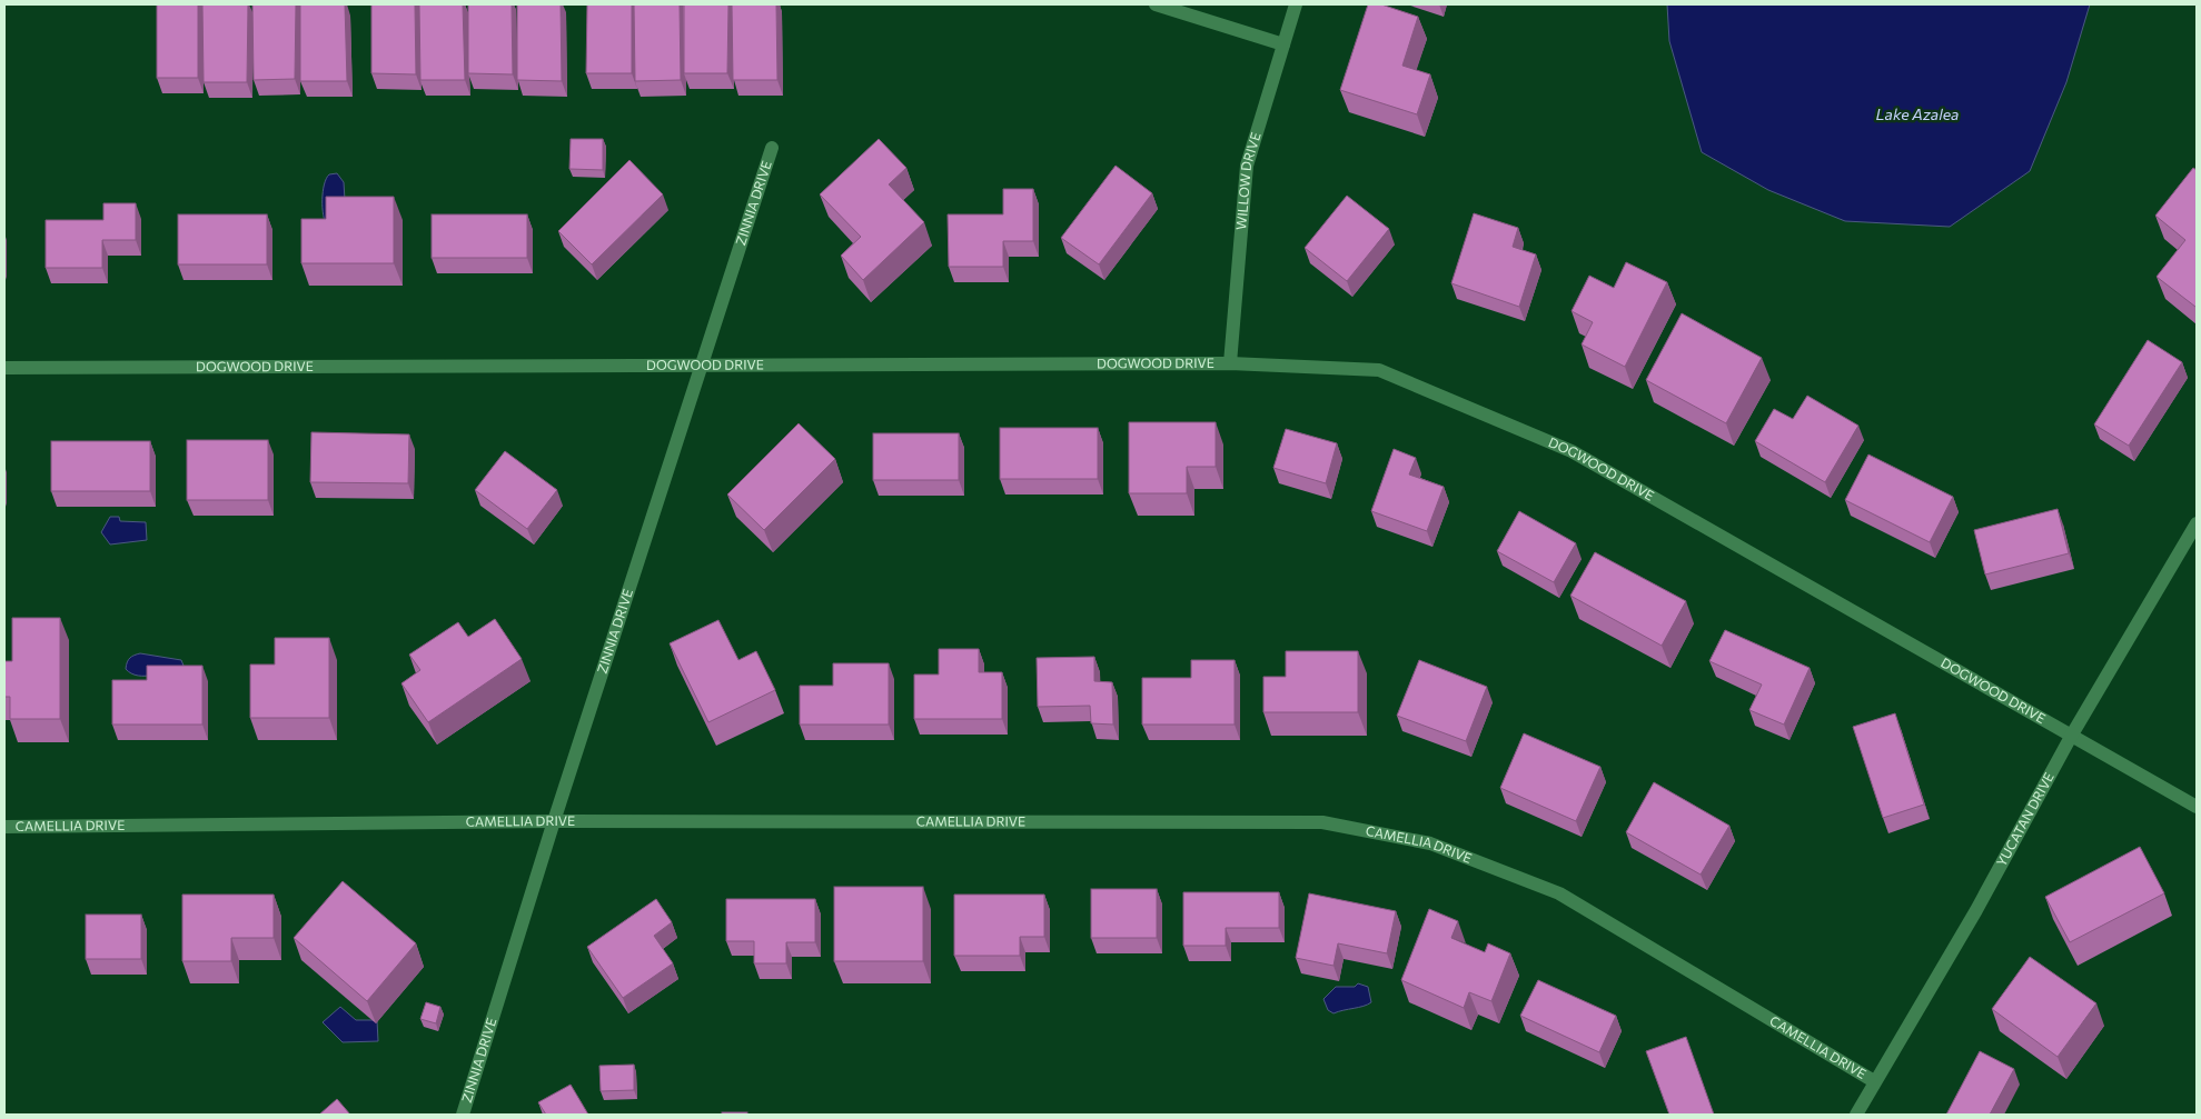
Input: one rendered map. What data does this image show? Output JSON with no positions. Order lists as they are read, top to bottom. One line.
{"streets":{"street":["WILLOW DRIVE","ZINNIA DRIVE","DOGWOOD DRIVE","YUCATAN DRIVE","CAMELLIA DRIVE"]},"crossings":[["WILLOW DRIVE","DOGWOOD DRIVE"],["ZINNIA DRIVE","DOGWOOD DRIVE"],["ZINNIA DRIVE","CAMELLIA DRIVE"],["DOGWOOD DRIVE","YUCATAN DRIVE"],["YUCATAN DRIVE","CAMELLIA DRIVE"]],"water":["Lake Azalea"]}
